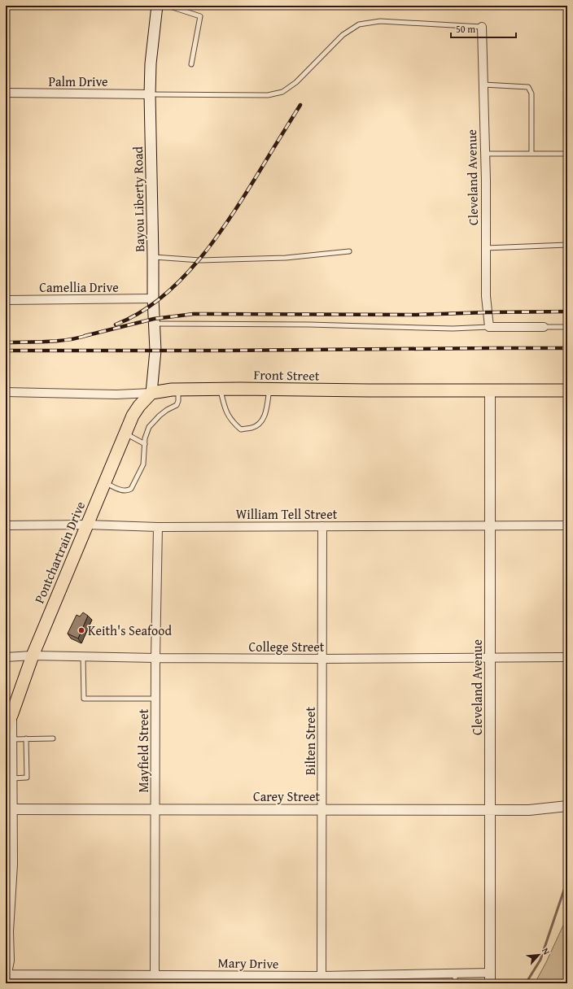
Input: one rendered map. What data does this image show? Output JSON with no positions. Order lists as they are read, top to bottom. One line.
{"streets":{"main road":["Bayou Liberty Road","Front Street","Pontchartrain Drive"],"street":["Palm Drive","Cleveland Avenue","Camellia Drive","William Tell Street","College Street","Bilten Street","Mayfield Street","Carey Street","Mary Drive"]},"crossings":[["Palm Drive","Bayou Liberty Road"],["Cleveland Avenue","Front Street"],["Cleveland Avenue","William Tell Street"],["Cleveland Avenue","College Street"],["Cleveland Avenue","Carey Street"],["Cleveland Avenue","Mary Drive"],["Bayou Liberty Road","Camellia Drive"],["Bayou Liberty Road","Front Street"],["Bayou Liberty Road","Pontchartrain Drive"],["Front Street","Pontchartrain Drive"],["William Tell Street","Pontchartrain Drive"],["William Tell Street","Bilten Street"],["William Tell Street","Mayfield Street"],["Pontchartrain Drive","College Street"],["College Street","Bilten Street"],["College Street","Mayfield Street"],["Bilten Street","Carey Street"],["Bilten Street","Mary Drive"],["Mayfield Street","Carey Street"],["Mayfield Street","Mary Drive"]],"places":["Keith's Seafood"],"scale_bar":"50 m","north":"top right"}
